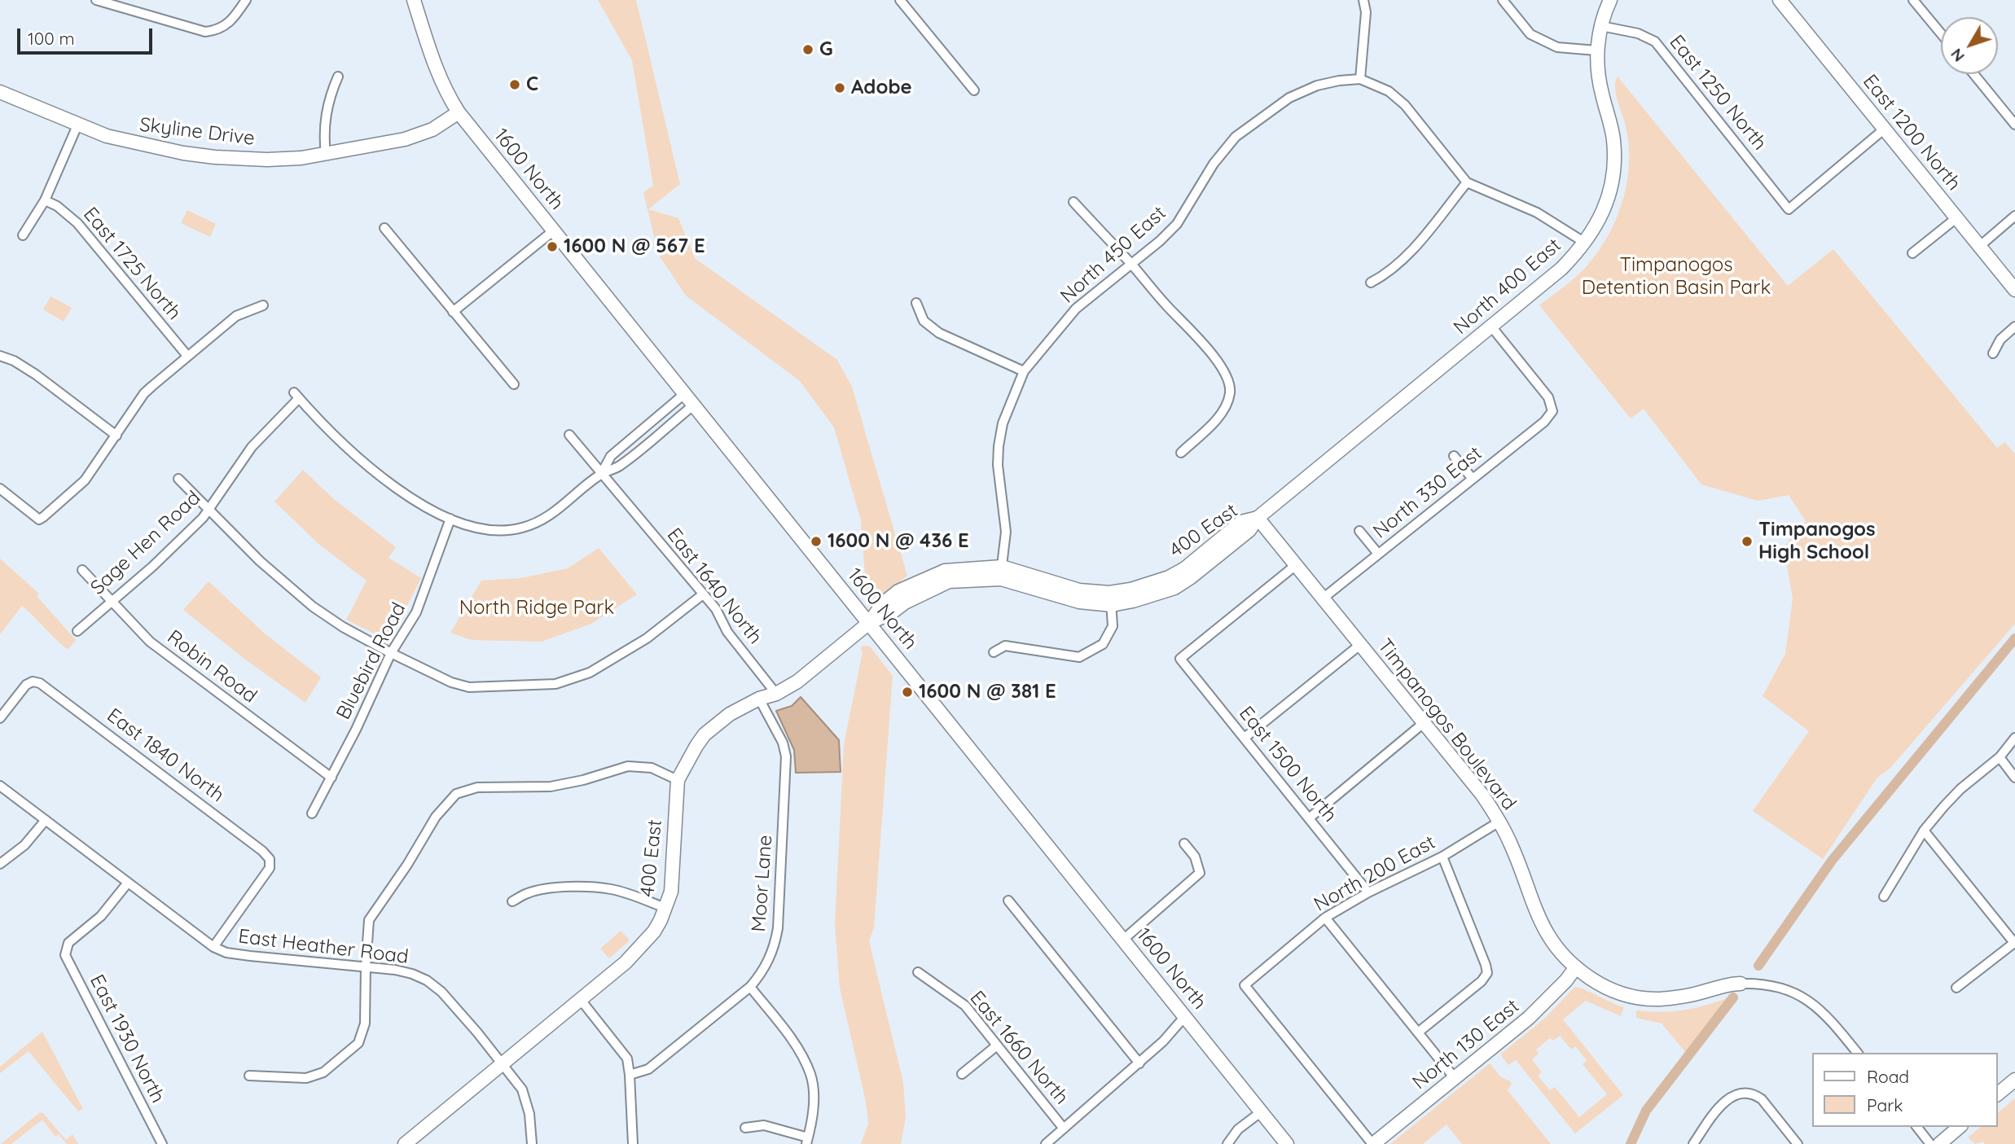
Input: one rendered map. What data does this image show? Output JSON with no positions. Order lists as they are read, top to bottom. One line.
{"streets":{"street":["East 1250 North","Skyline Drive","East 1200 North","1600 North","North 450 East","East 1725 North","North 400 East","North 330 East","400 East","Sage Hen Road","East 1640 North","Bluebird Road","Robin Road","Timpanogos Boulevard","East 1840 North","East 1500 North","North 200 East","Moor Lane","East Heather Road","East 1930 North","North 130 East","East 1660 North"]},"crossings":[["East 1250 North","East 1200 North"],["East 1250 North","North 400 East"],["Skyline Drive","1600 North"],["1600 North","400 East"],["North 450 East","400 East"],["North 400 East","North 330 East"],["North 400 East","400 East"],["North 400 East","Timpanogos Boulevard"],["North 330 East","Timpanogos Boulevard"],["400 East","East 1640 North"],["400 East","Timpanogos Boulevard"],["400 East","Moor Lane"],["400 East","East Heather Road"],["Sage Hen Road","Bluebird Road"],["Sage Hen Road","Robin Road"],["Bluebird Road","Robin Road"],["Timpanogos Boulevard","East 1500 North"],["Timpanogos Boulevard","North 200 East"],["Timpanogos Boulevard","North 130 East"],["East 1840 North","East Heather Road"],["East 1500 North","North 200 East"],["North 200 East","North 130 East"],["East Heather Road","East 1930 North"]],"parks":["Timpanogos Detention Basin Park","North Ridge Park"],"places":["G","C","Adobe","1600 N @ 567 E","1600 N @ 436 E","Timpanogos High School","1600 N @ 381 E"],"legend":["Road","Park"],"scale_bar":"100 m","north":"bottom left"}
